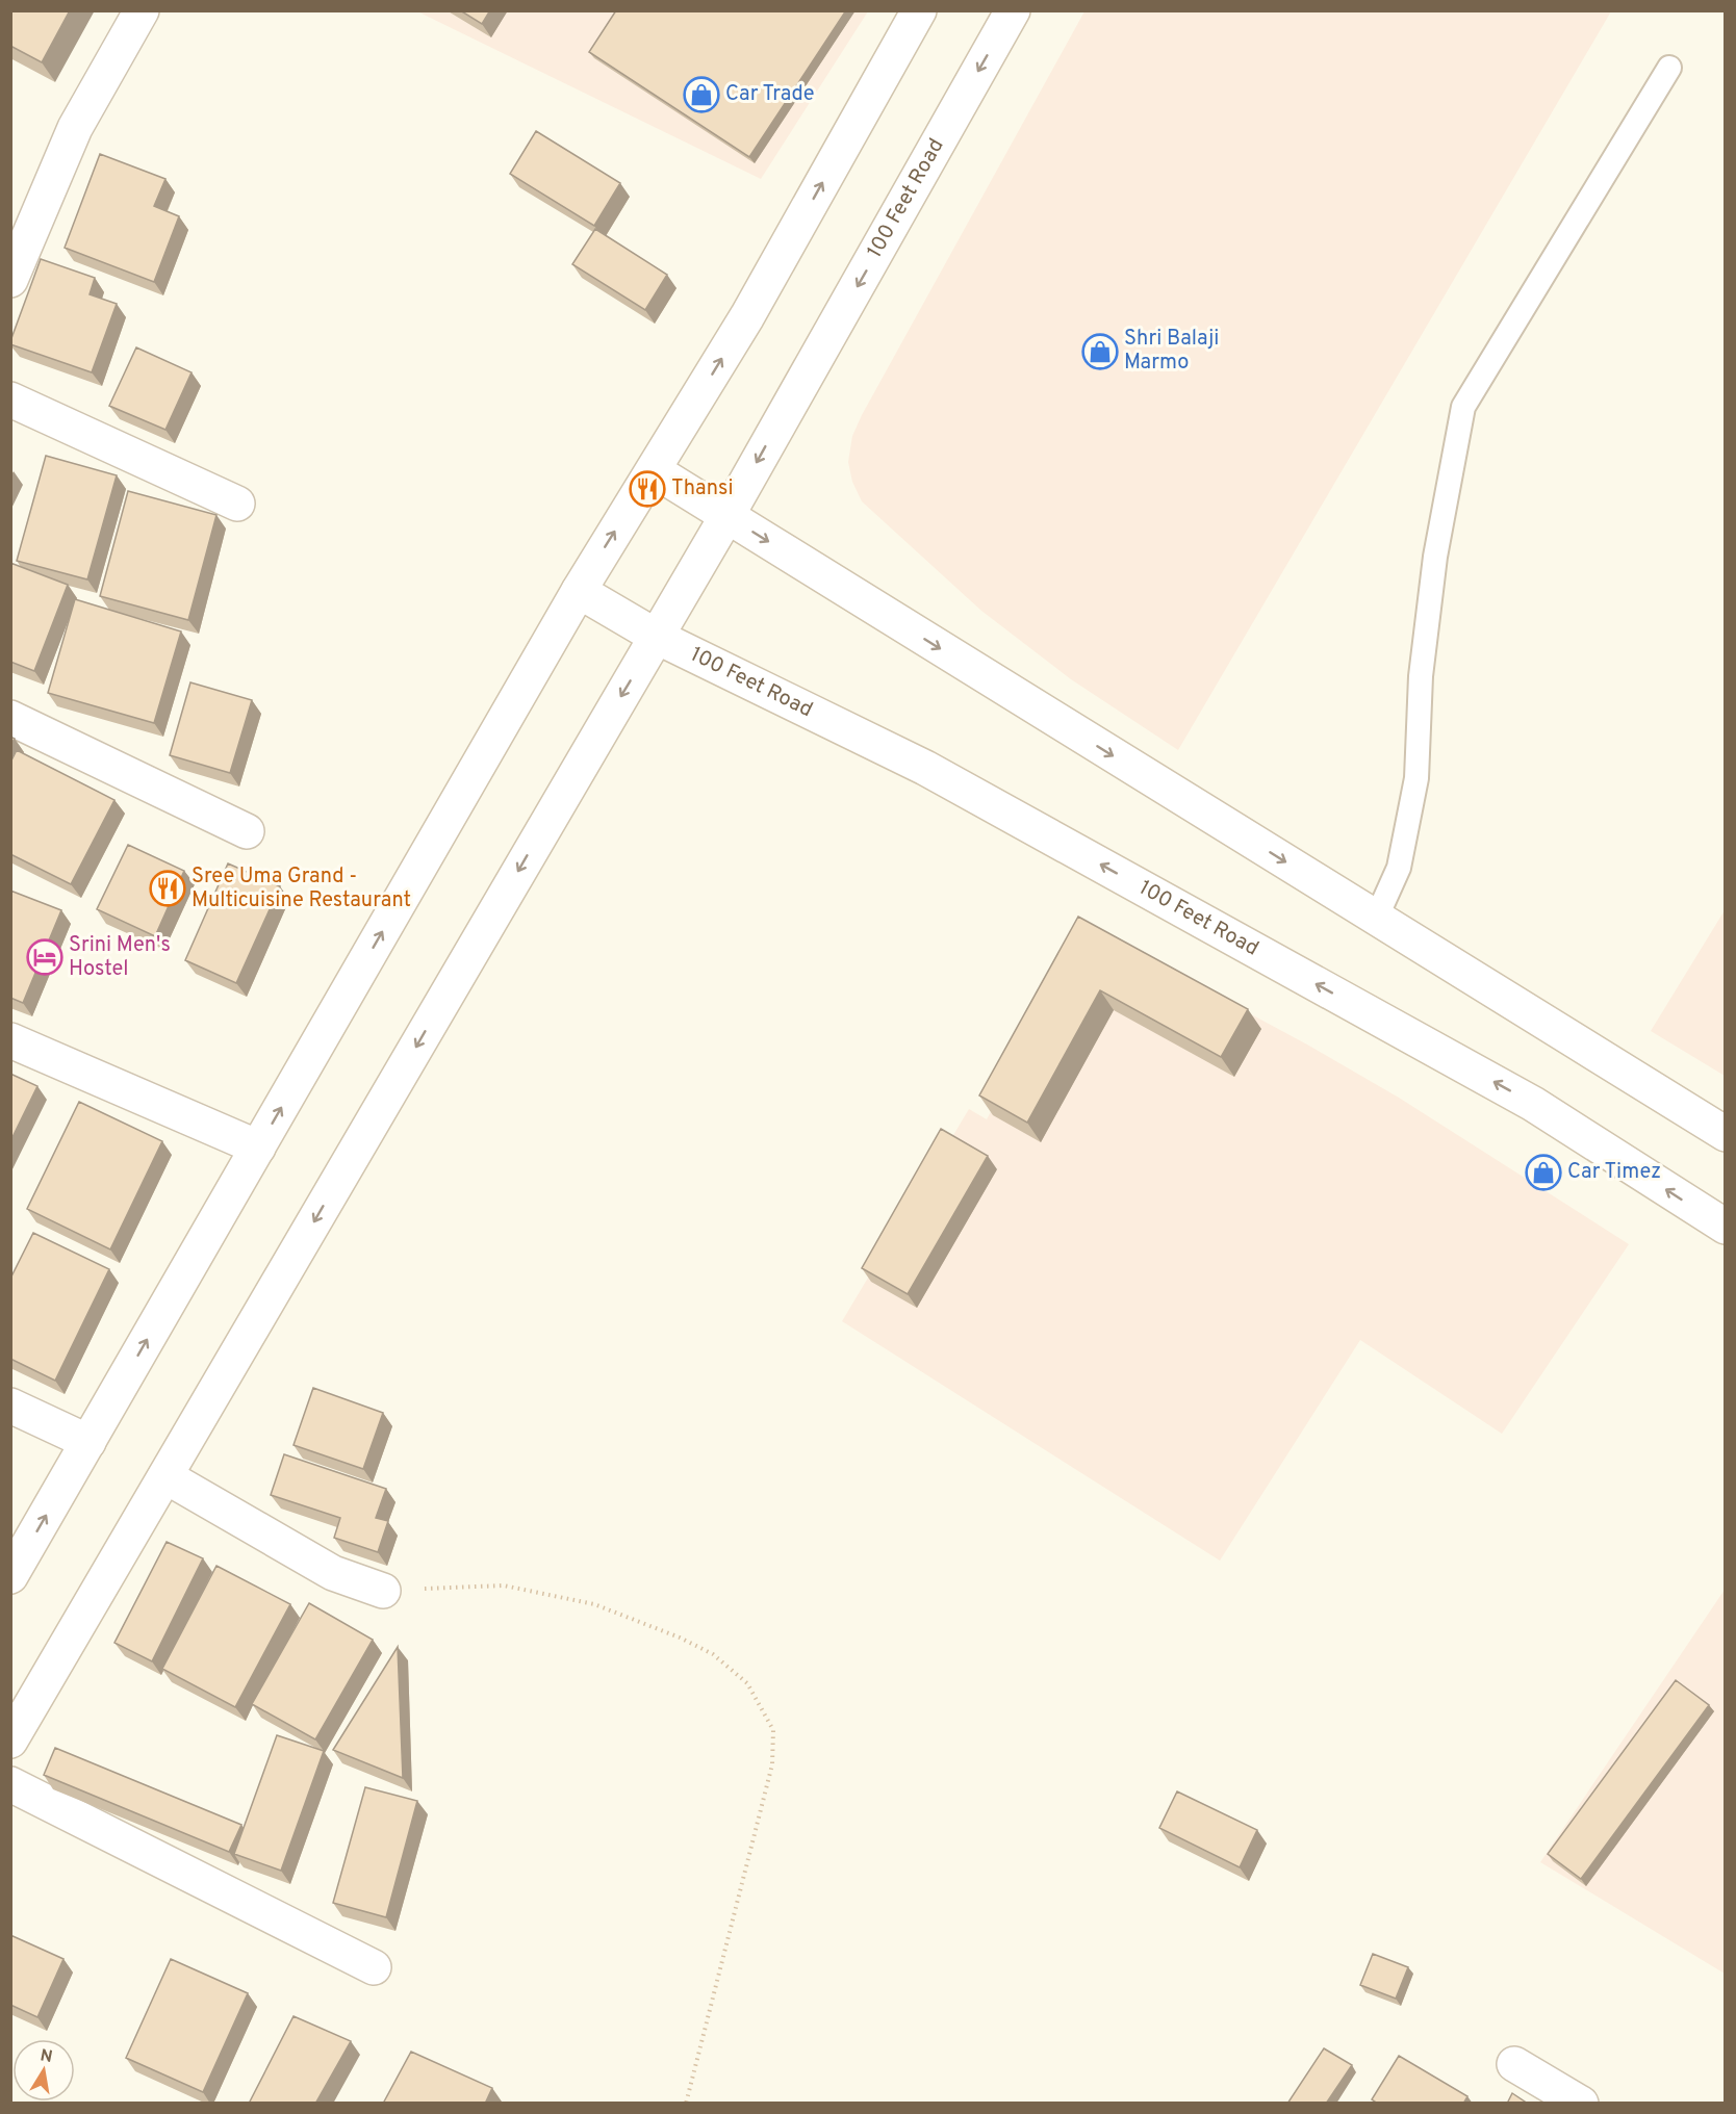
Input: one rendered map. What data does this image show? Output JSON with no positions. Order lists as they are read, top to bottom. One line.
{"streets":{"main road":["100 Feet Road"]},"places":{"shop":["Car Trade","Shri Balaji Marmo","Car Timez"],"restaurant":["Thansi","Sree Uma Grand - Multicuisine Restaurant"],"hotel":["Srini Men's Hostel"]},"north":"top"}
